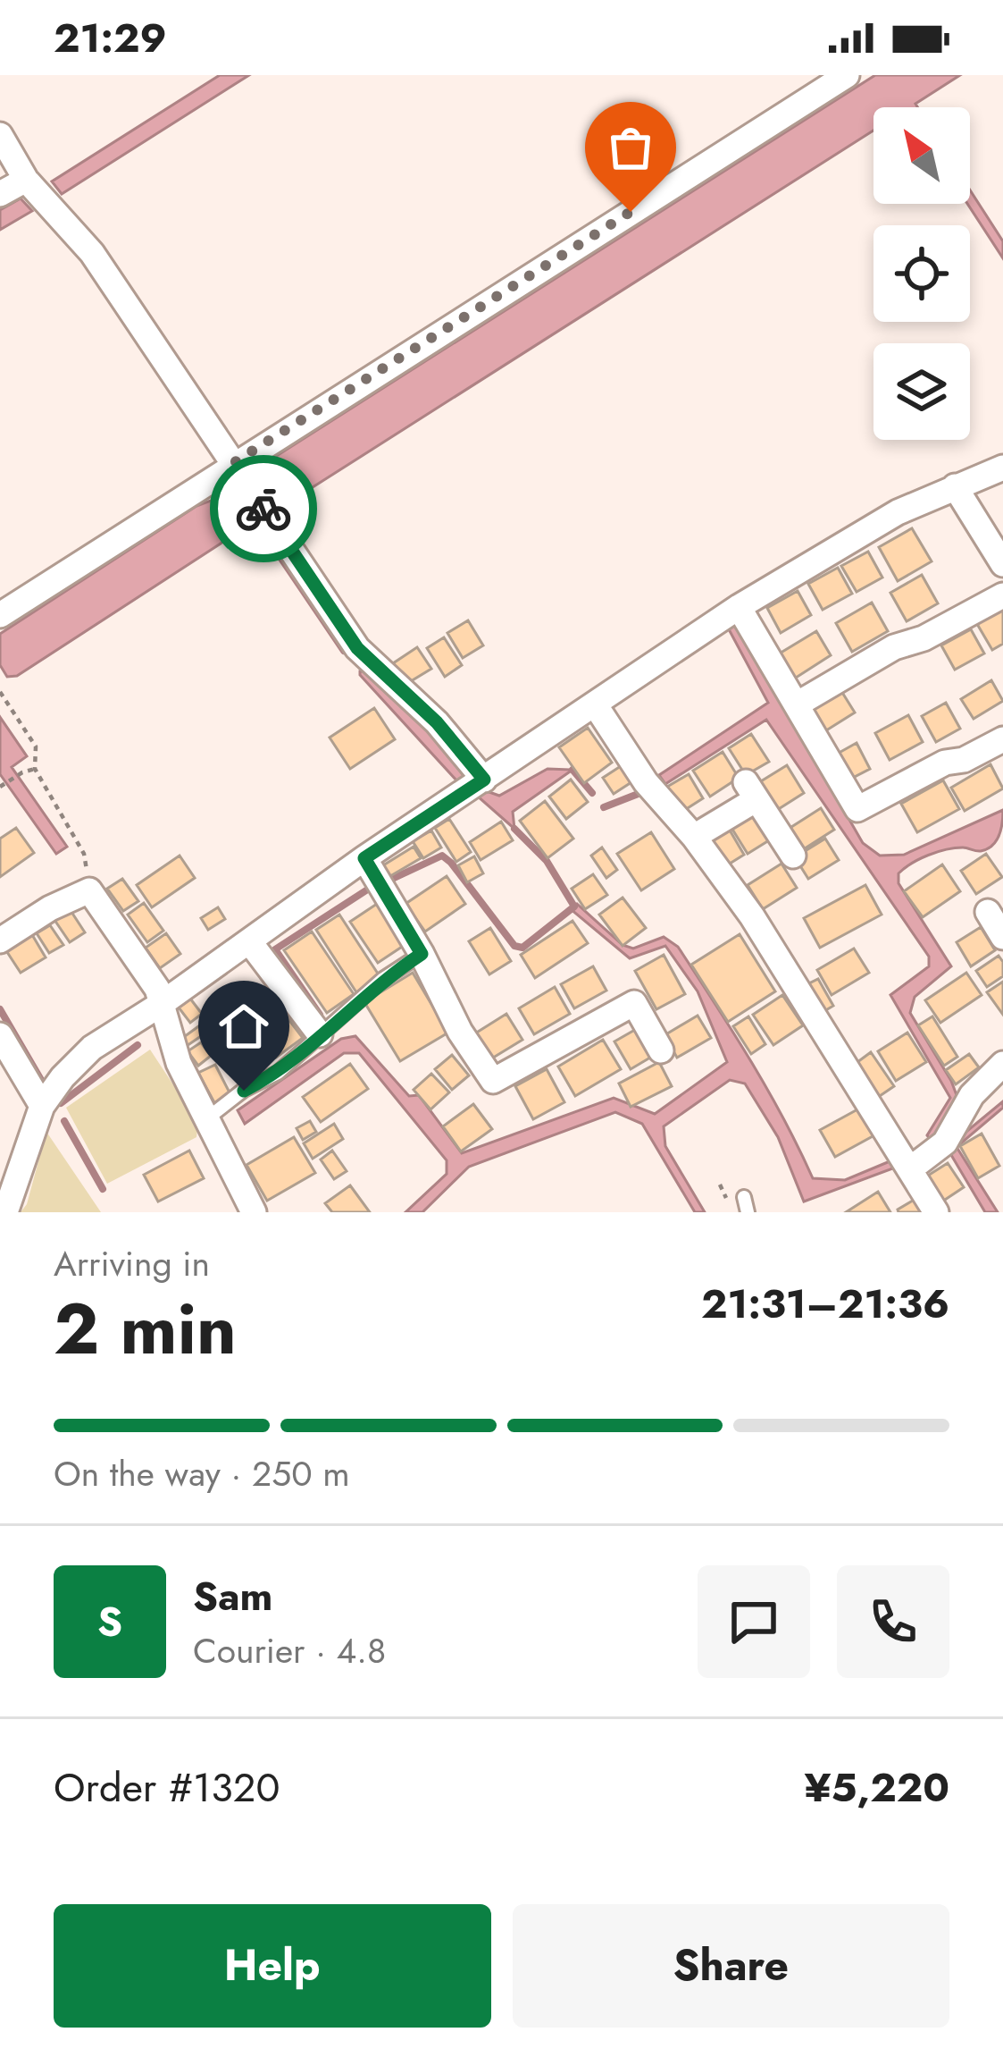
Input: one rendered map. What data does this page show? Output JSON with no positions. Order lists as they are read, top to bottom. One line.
{"north":"top left","page":{"status":"21:29","heading":["2 min","Arriving in","21:31–21:36"],"panel":["Sam","Courier · 4.8","Order #1320","¥5,220"],"bar":"On the way · 250 m","round":"S","buttons":["Help","Share"]}}
